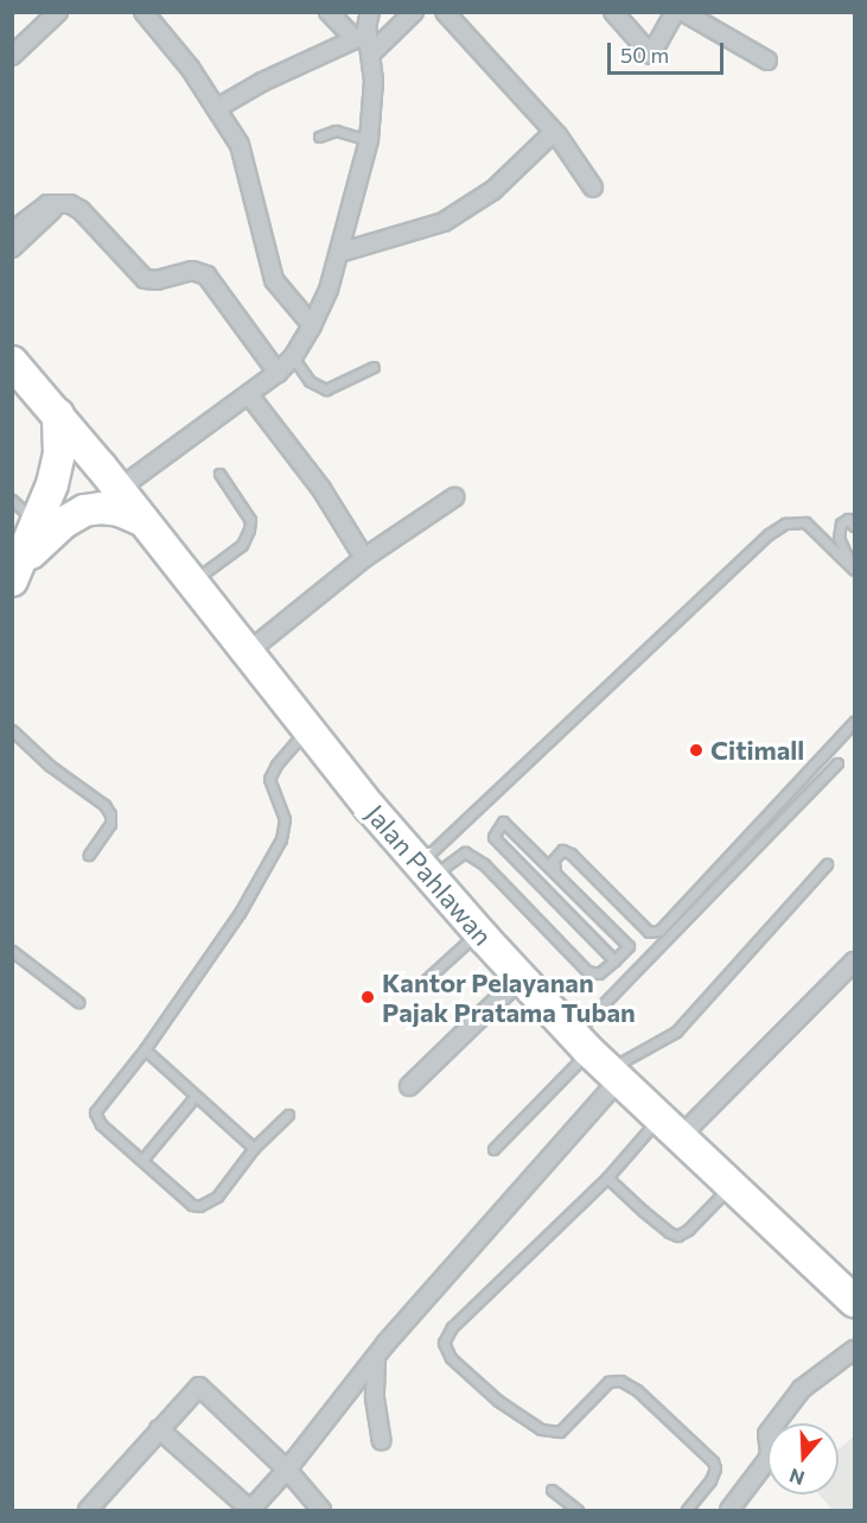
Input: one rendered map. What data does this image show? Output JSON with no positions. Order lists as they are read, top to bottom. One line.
{"streets":{"highway":["Jalan Pahlawan"]},"places":["Citimall","Kantor Pelayanan Pajak Pratama Tuban"],"scale_bar":"50 m","north":"bottom"}
